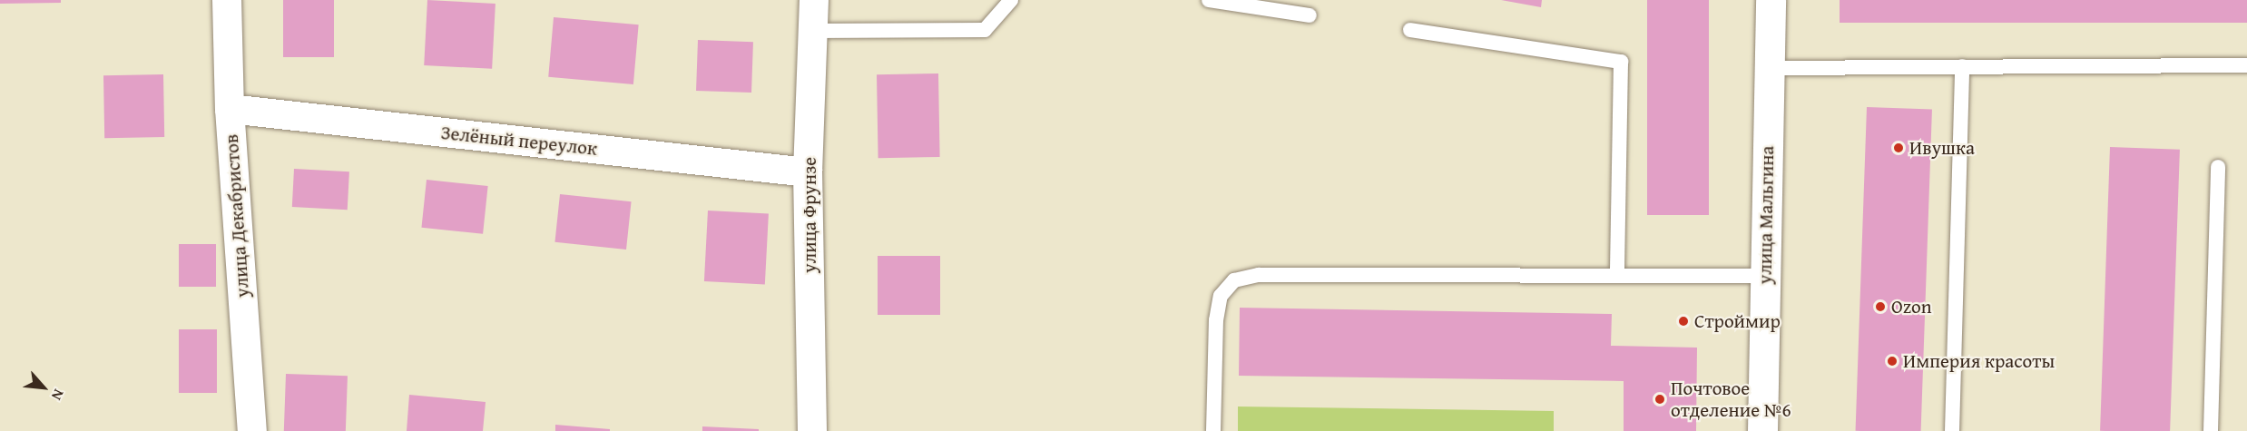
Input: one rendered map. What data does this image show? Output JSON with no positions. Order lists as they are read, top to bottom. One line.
{"streets":{"street":["Зелёный переулок","улица Фрунзе","улица Мальгина","улица Декабристов"]},"crossings":[["Зелёный переулок","улица Фрунзе"],["Зелёный переулок","улица Декабристов"]],"places":["Ивушка","Ozon","Строймир","Империя красоты","Почтовое отделение №6"],"north":"bottom right"}
